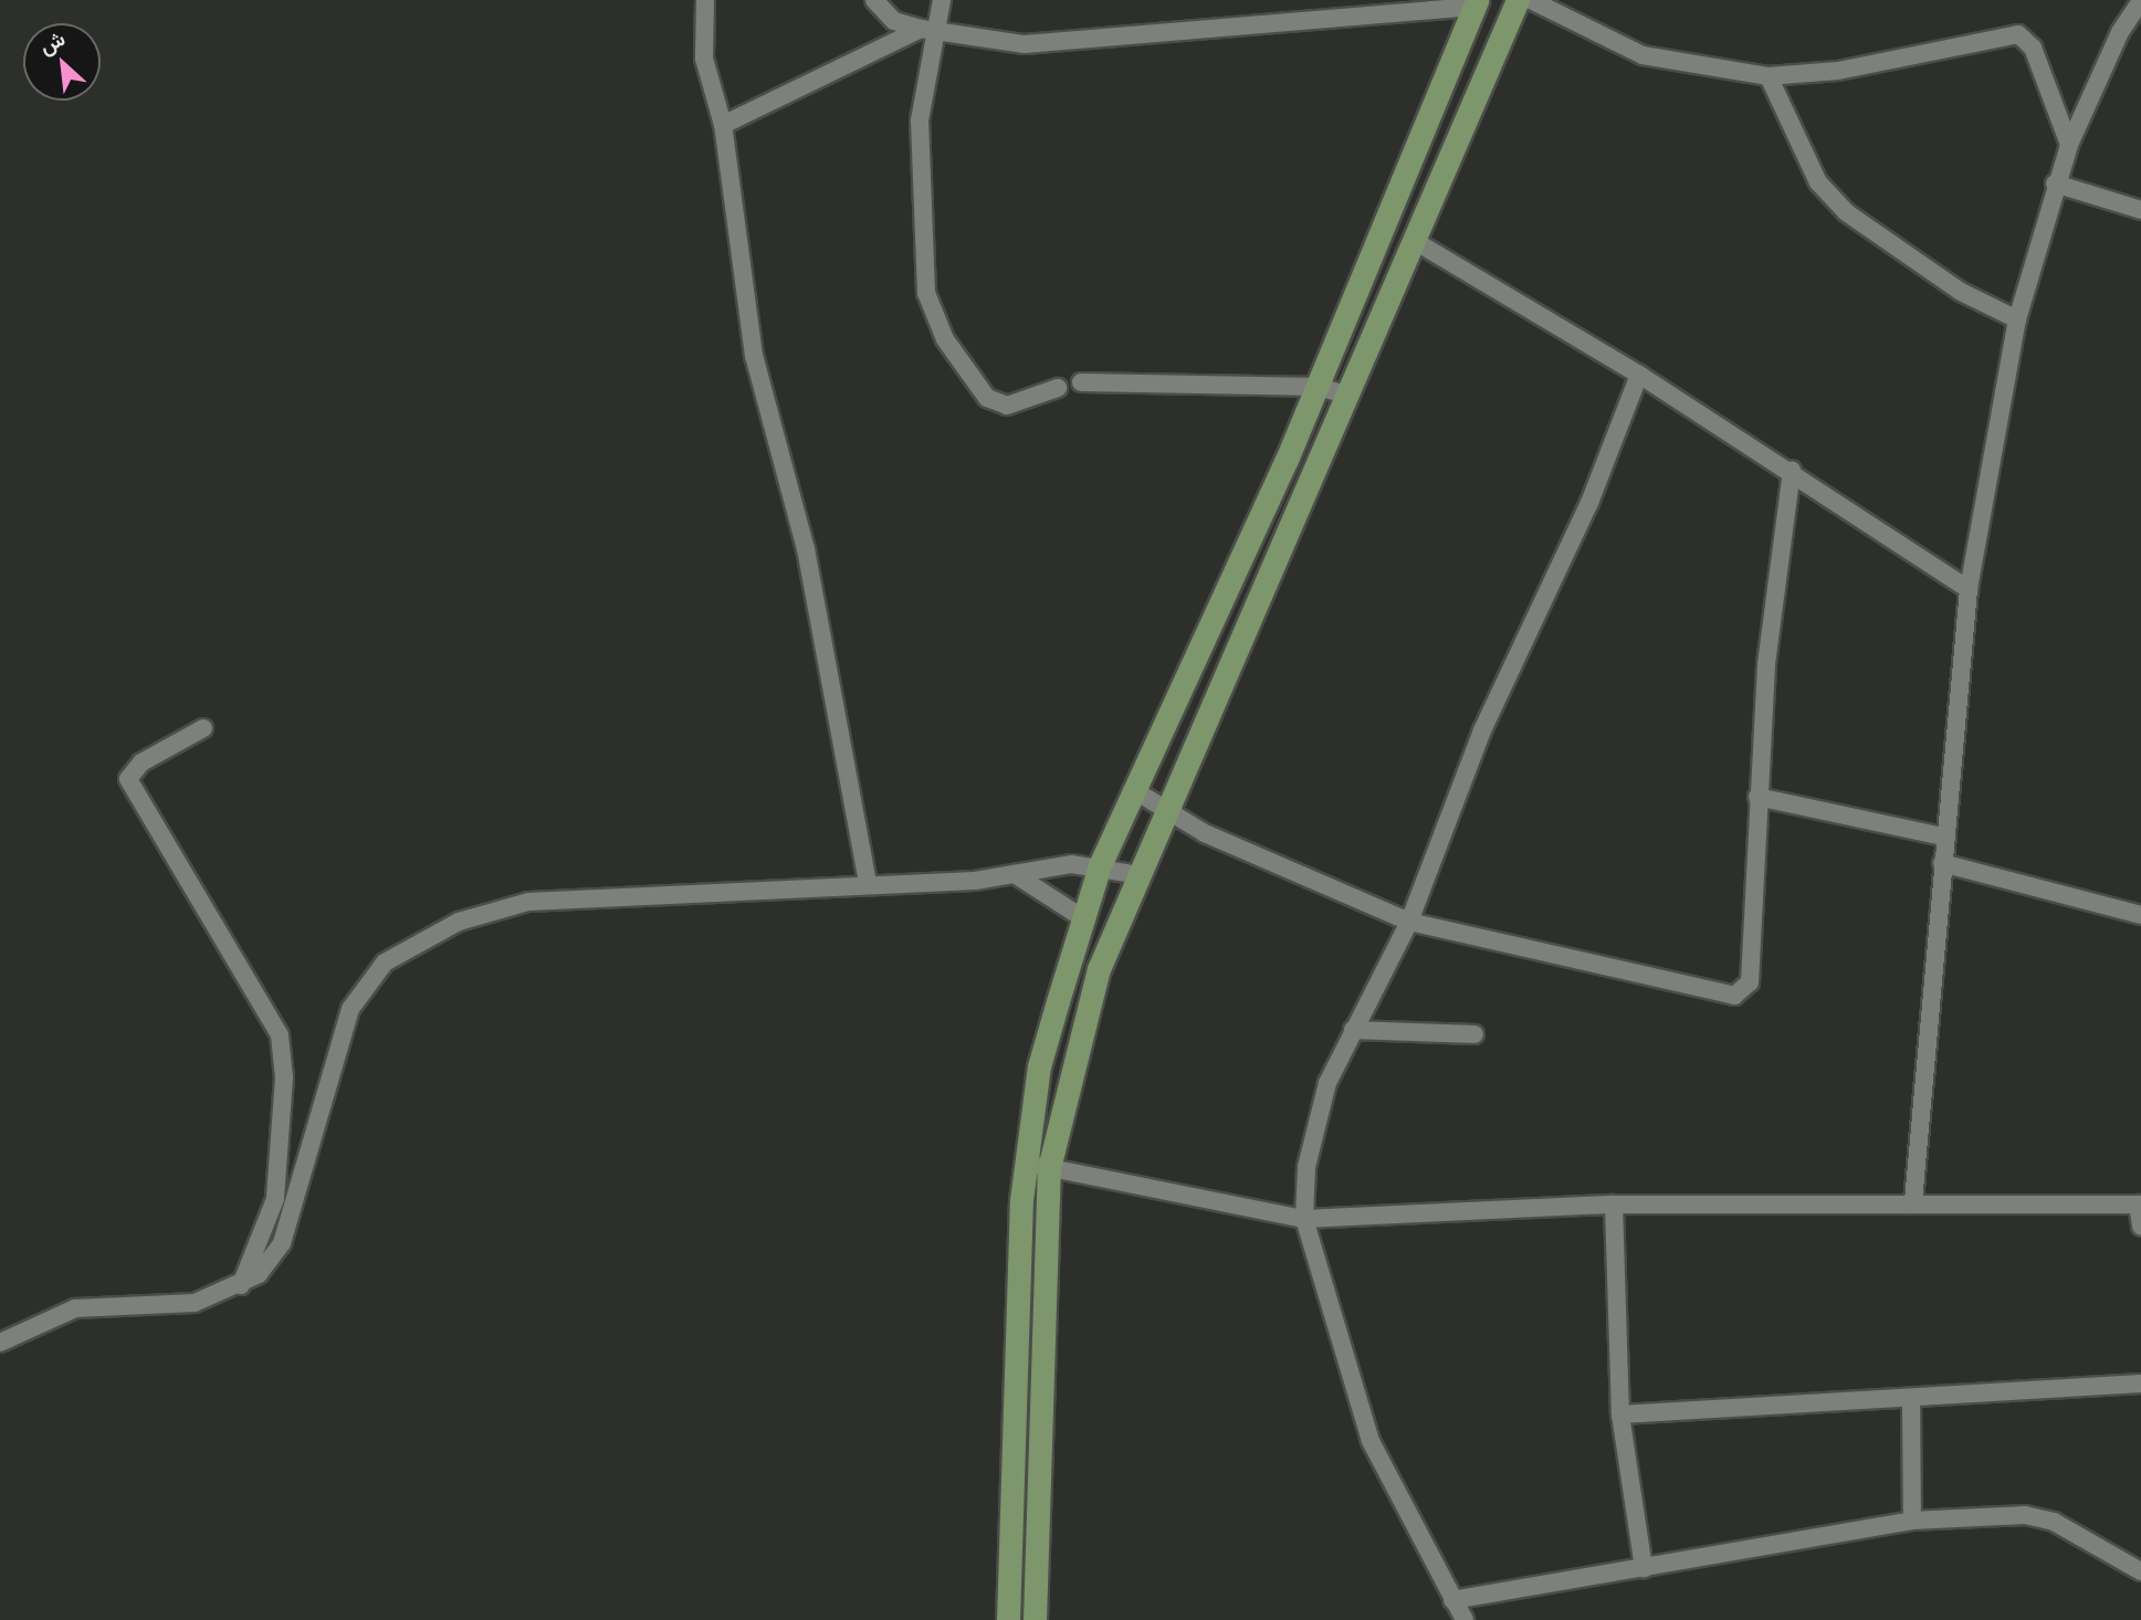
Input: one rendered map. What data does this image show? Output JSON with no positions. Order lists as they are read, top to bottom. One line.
{"north":"top left"}
